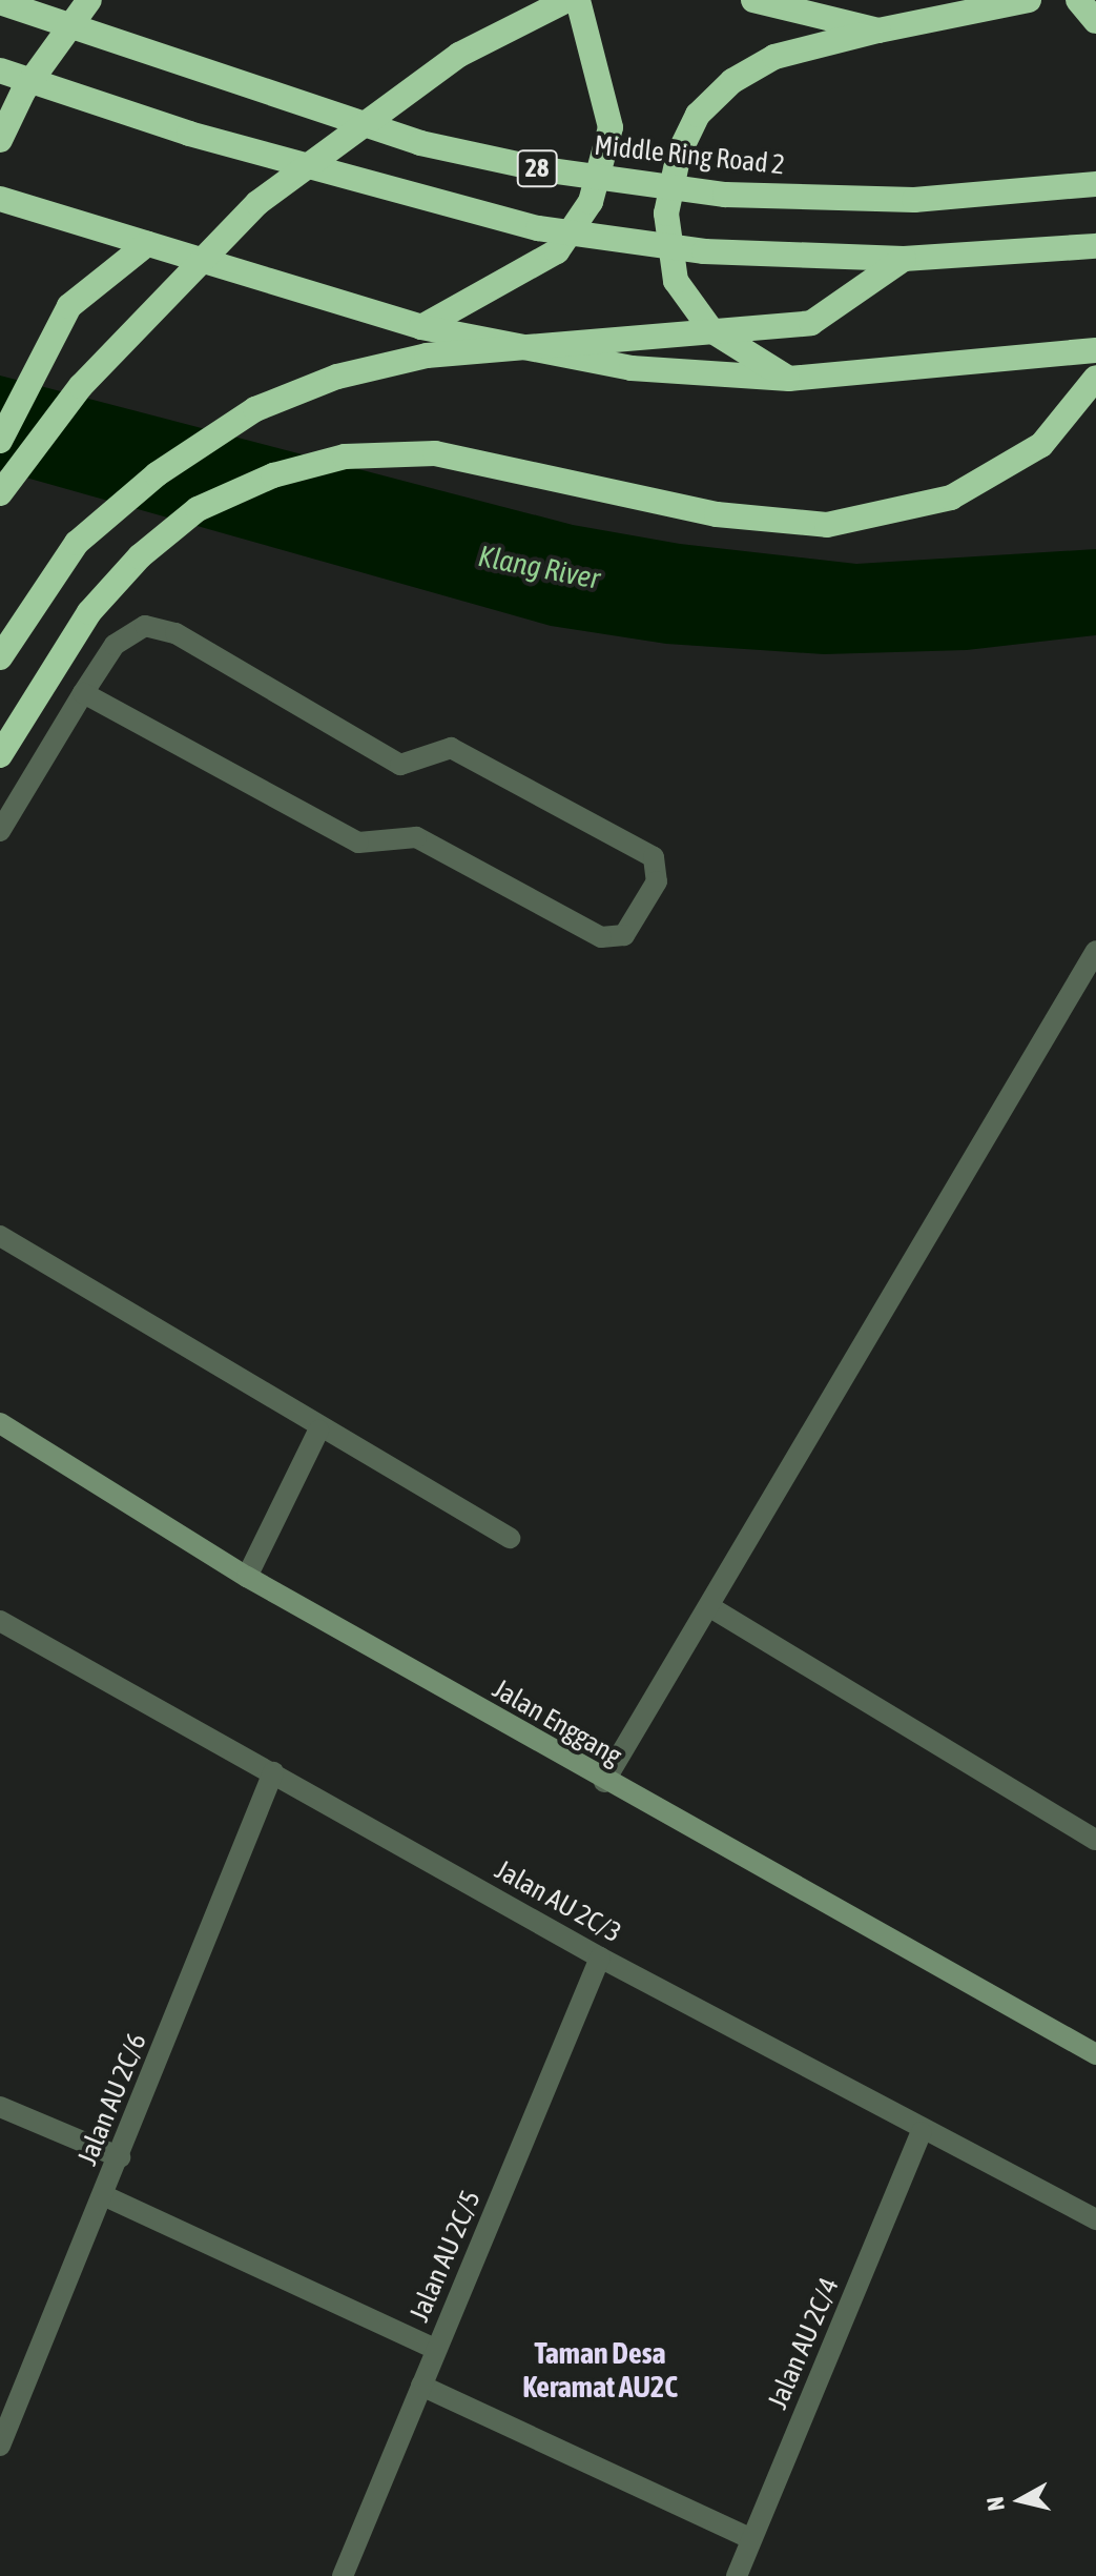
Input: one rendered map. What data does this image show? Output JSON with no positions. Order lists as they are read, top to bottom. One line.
{"streets":{"highway":["Middle Ring Road 2","28"],"main road":["Jalan Enggang"],"street":["Jalan AU 2C/3","Jalan AU 2C/6","Jalan AU 2C/5","Jalan AU 2C/4"]},"crossings":[["Jalan AU 2C/3","Jalan AU 2C/6"],["Jalan AU 2C/3","Jalan AU 2C/5"],["Jalan AU 2C/3","Jalan AU 2C/4"]],"districts":["Taman Desa Keramat AU2C"],"water":["Klang River"],"north":"left"}
